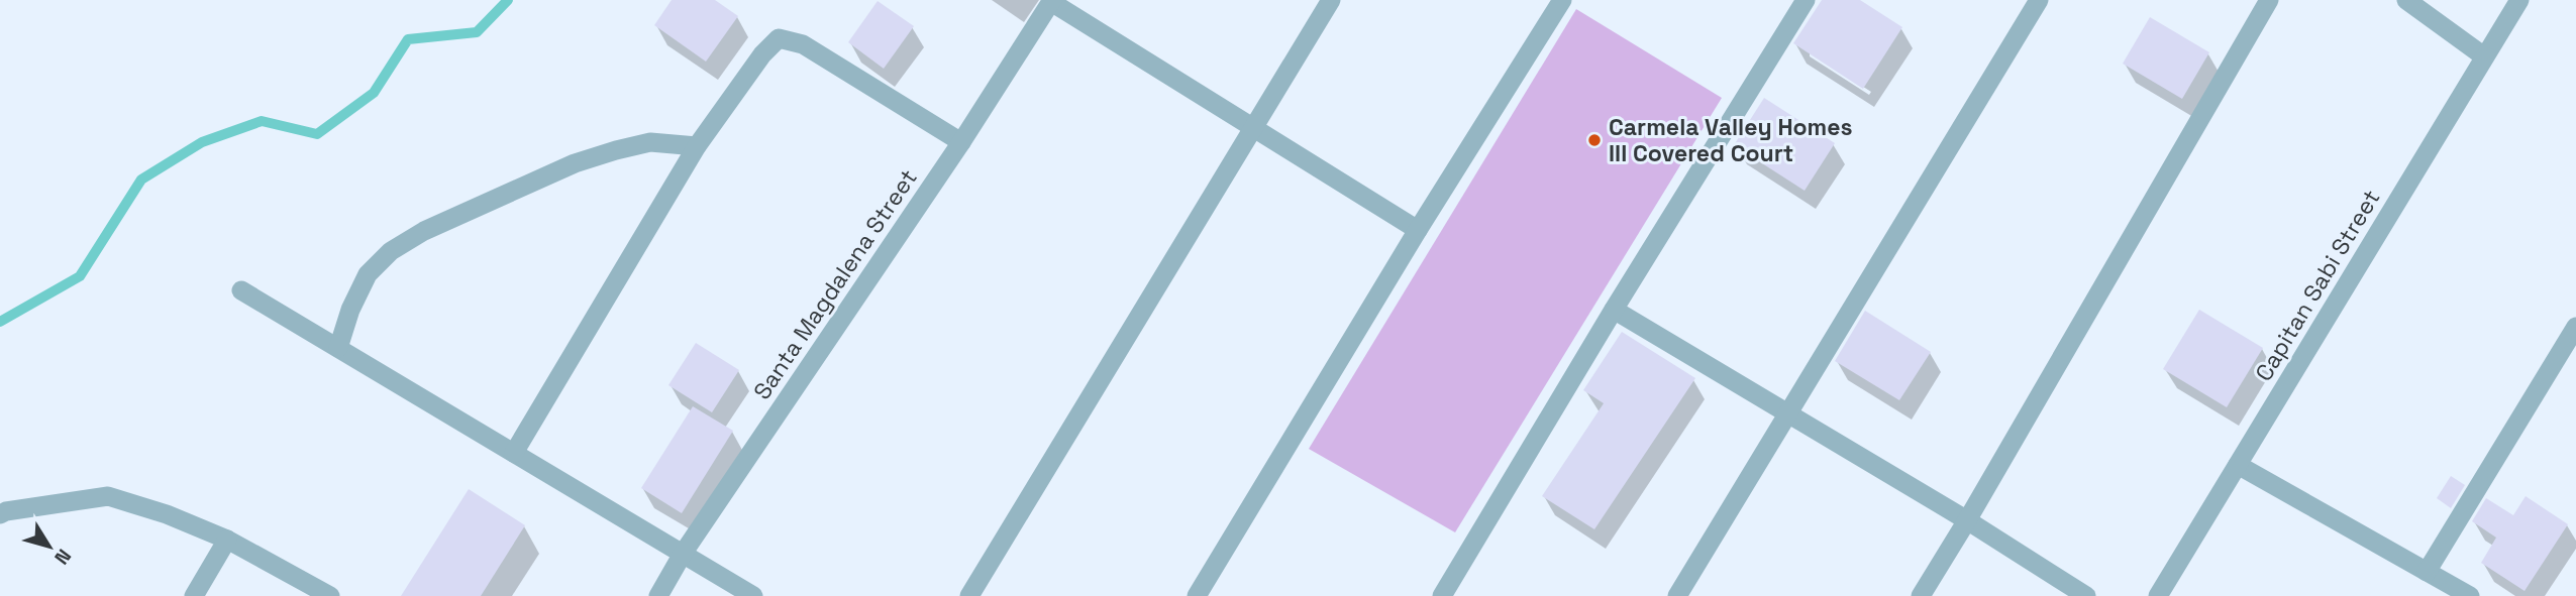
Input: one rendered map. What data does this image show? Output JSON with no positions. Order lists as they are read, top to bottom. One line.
{"streets":{"street":["Santa Magdalena Street","Capitan Sabi Street"]},"places":["Carmela Valley Homes III Covered Court"],"north":"bottom right"}
